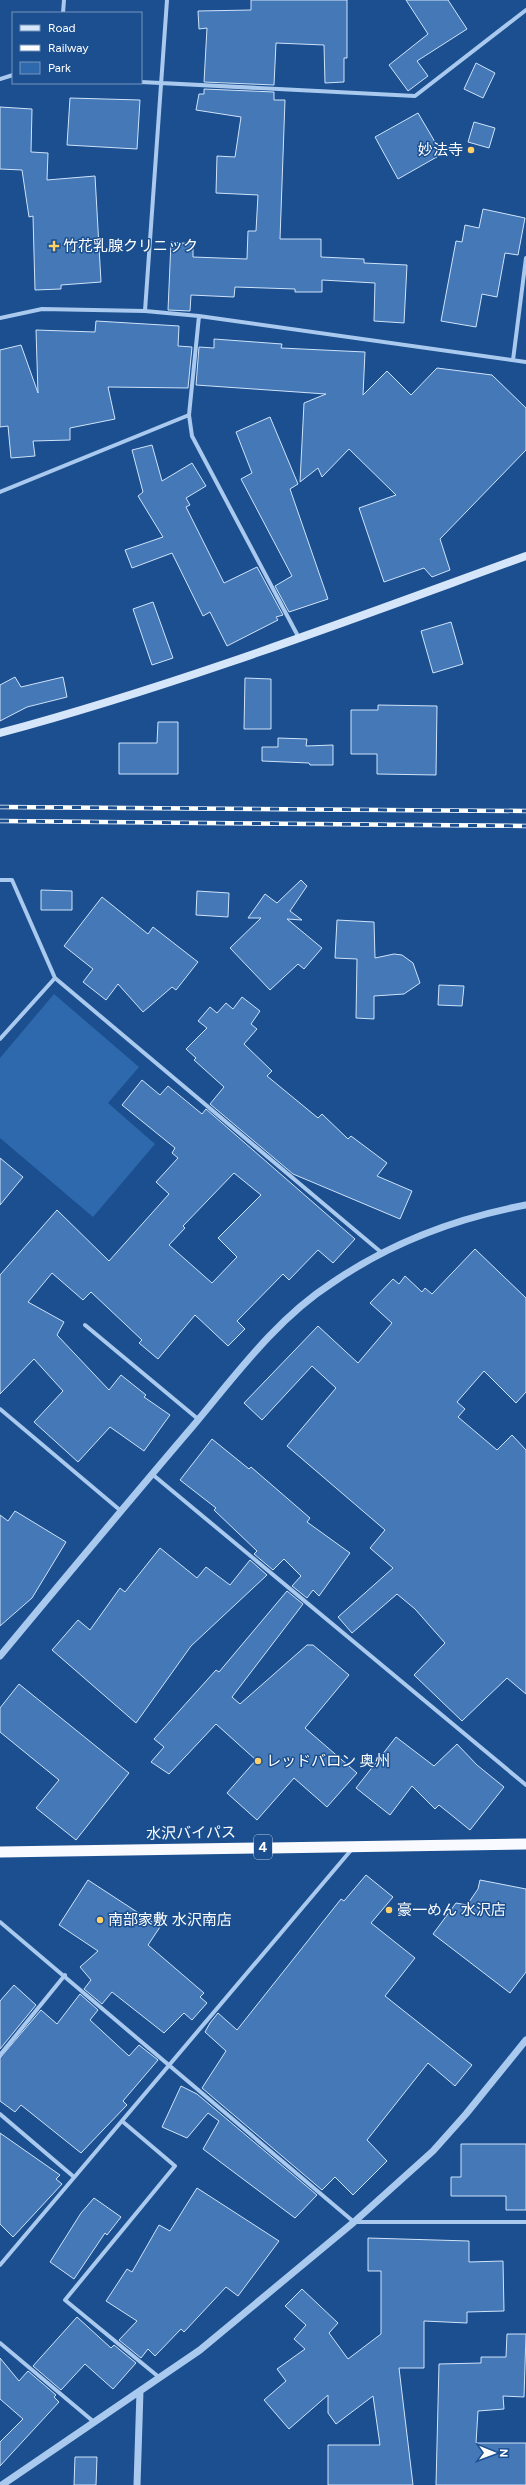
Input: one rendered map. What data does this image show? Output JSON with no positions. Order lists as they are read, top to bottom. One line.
{"streets":{"highway":["水沢バイパス","4"]},"places":{"other":["妙法寺","レッドバロン 奥州","豪一めん 水沢店","南部家敷 水沢南店"],"health":["竹花乳腺クリニック"]},"legend":["Road","Railway","Park"],"north":"right"}
